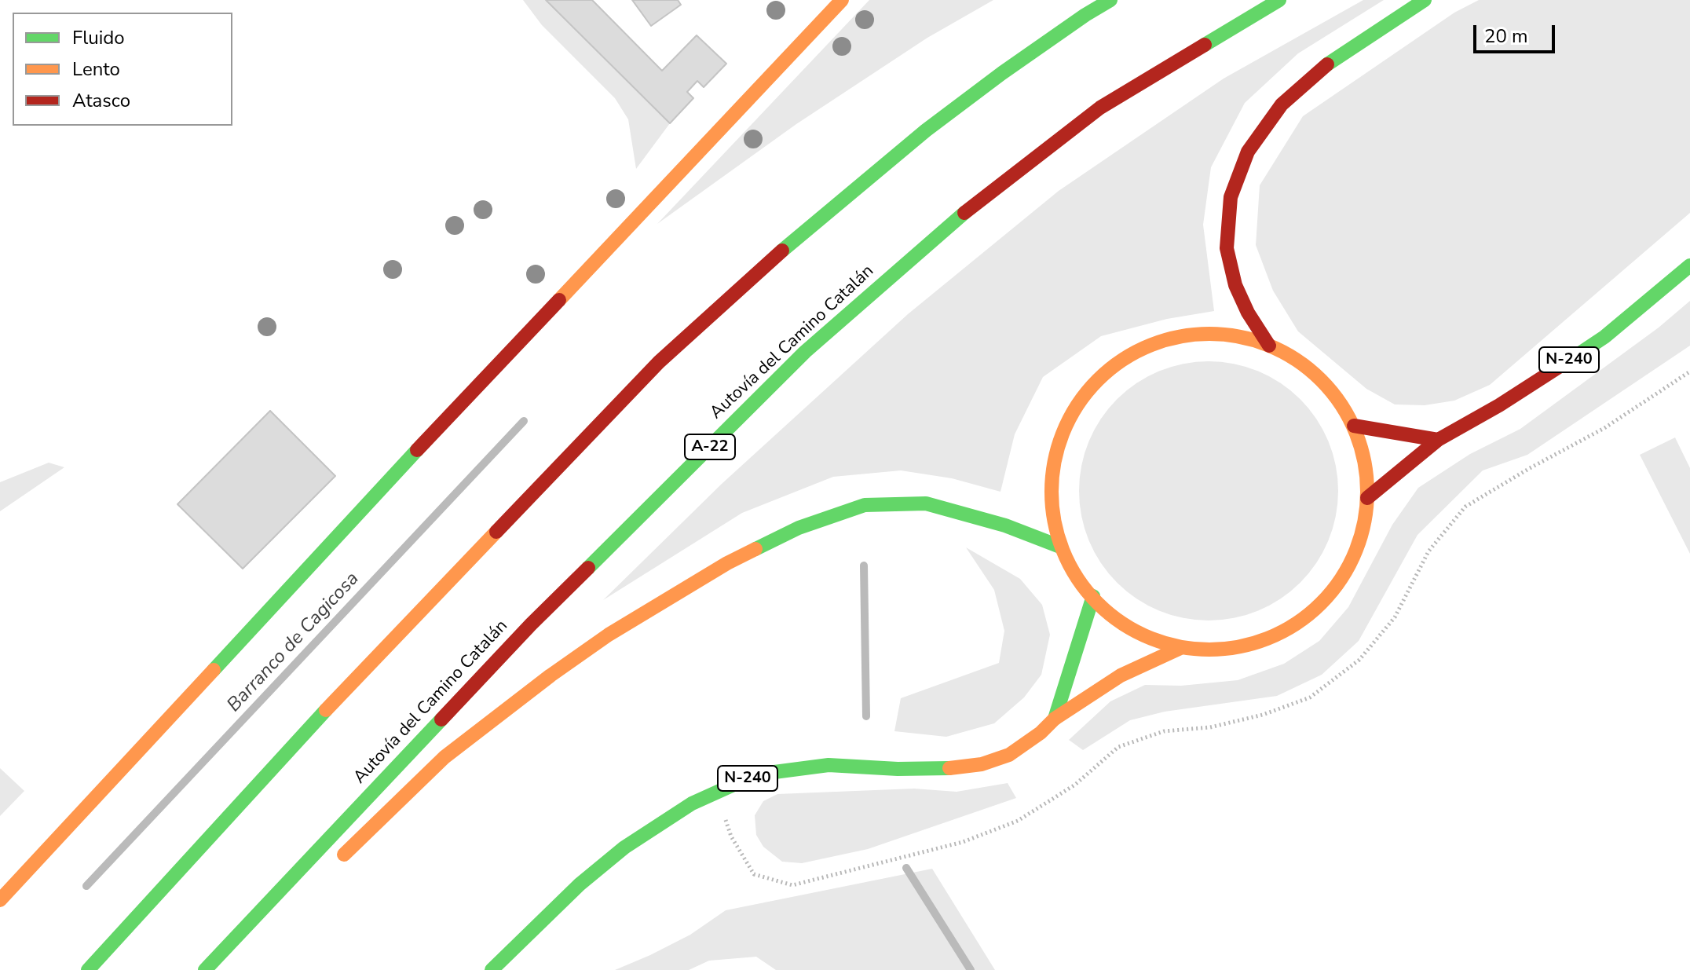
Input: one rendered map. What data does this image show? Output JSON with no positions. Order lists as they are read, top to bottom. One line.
{"streets":{"main road":["Autovía del Camino Catalán","N-240","A-22"]},"water":["Barranco de Cagicosa"],"legend":["Fluido","Lento","Atasco"],"scale_bar":"20 m"}
